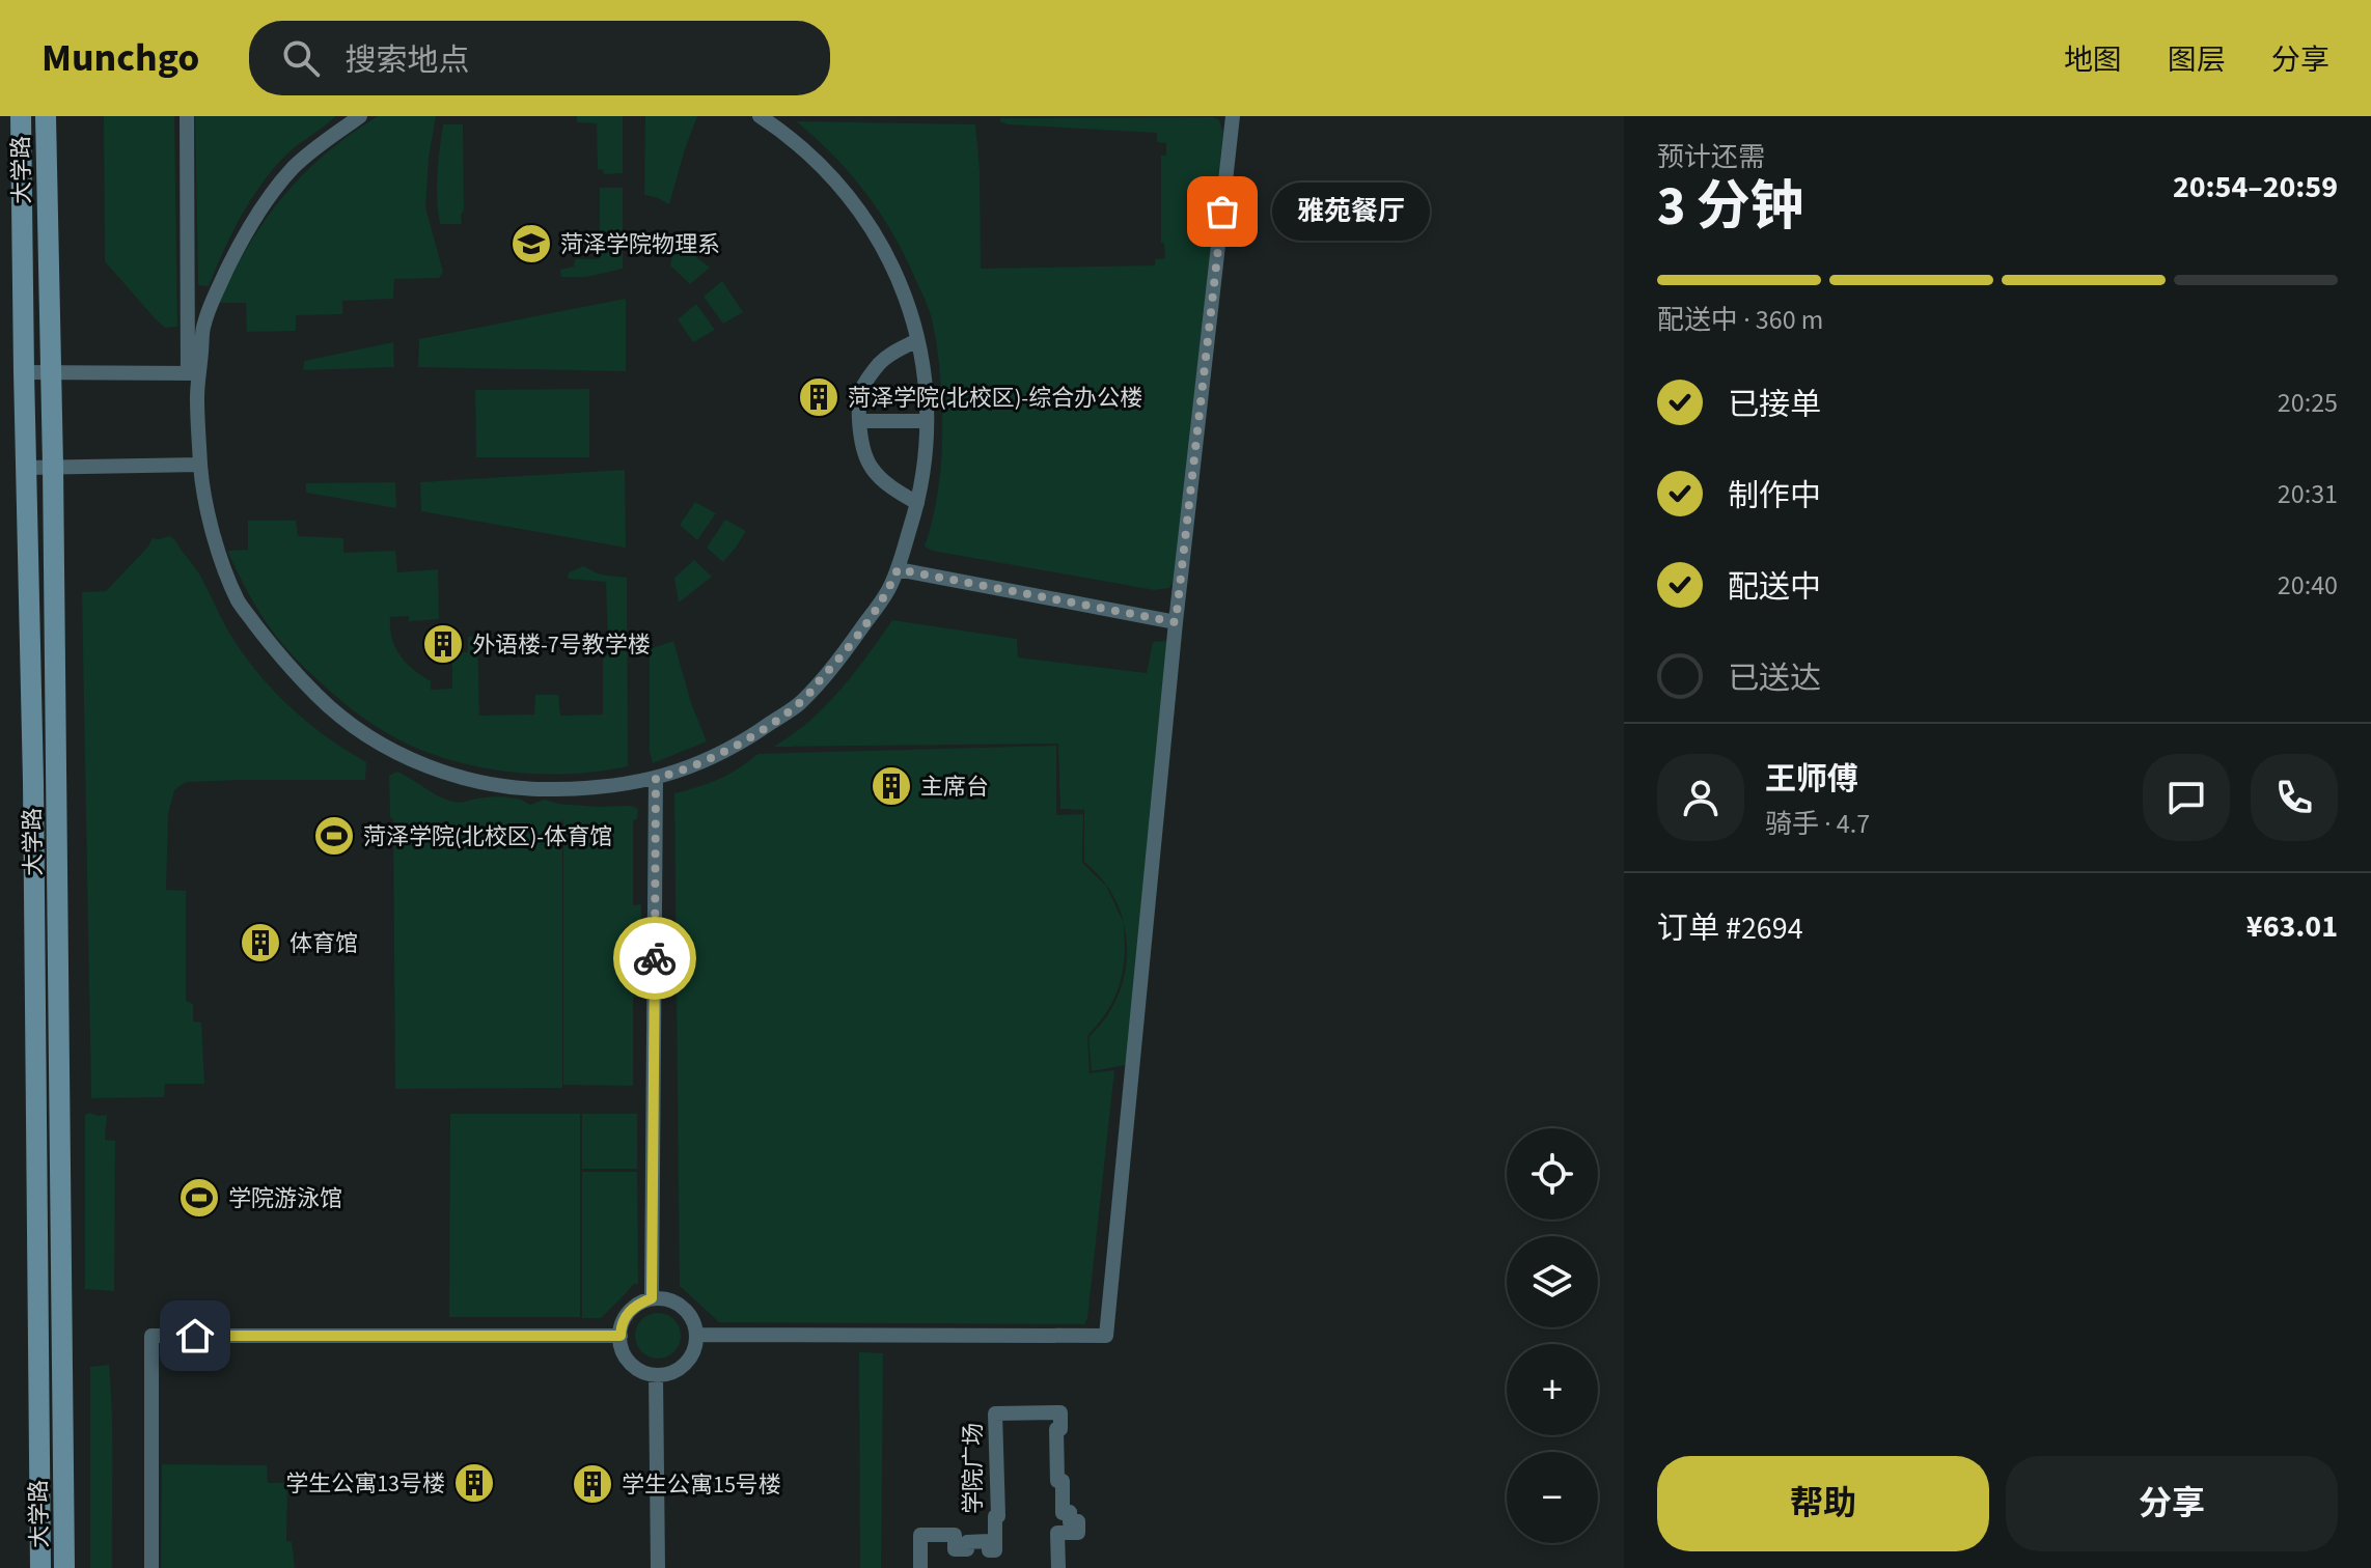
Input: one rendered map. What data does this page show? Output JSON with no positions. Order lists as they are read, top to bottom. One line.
{"streets":{"main road":["大学路"],"street":["学院广场"]},"places":{"other":["雅苑餐厅"],"school or university":["菏泽学院物理系"],"building":["菏泽学院(北校区)-综合办公楼","外语楼-7号教学楼","主席台","体育馆","学生公寓13号楼","学生公寓15号楼"],"sports":["菏泽学院(北校区)-体育馆","学院游泳馆"]},"page":{"header":"Munchgo","search":"搜索地点","nav":["地图","图层","分享"],"heading":["3 分钟","预计还需","20:54–20:59"],"panel":["王师傅","骑手 · 4.7","订单 #2694","¥63.01"],"bubble":"雅苑餐厅","bar":"配送中 · 360 m","list":[["已接单","20:25"],["制作中","20:31"],["配送中","20:40"],"已送达"],"map_buttons":["+","−"],"buttons":["帮助","分享"]}}
